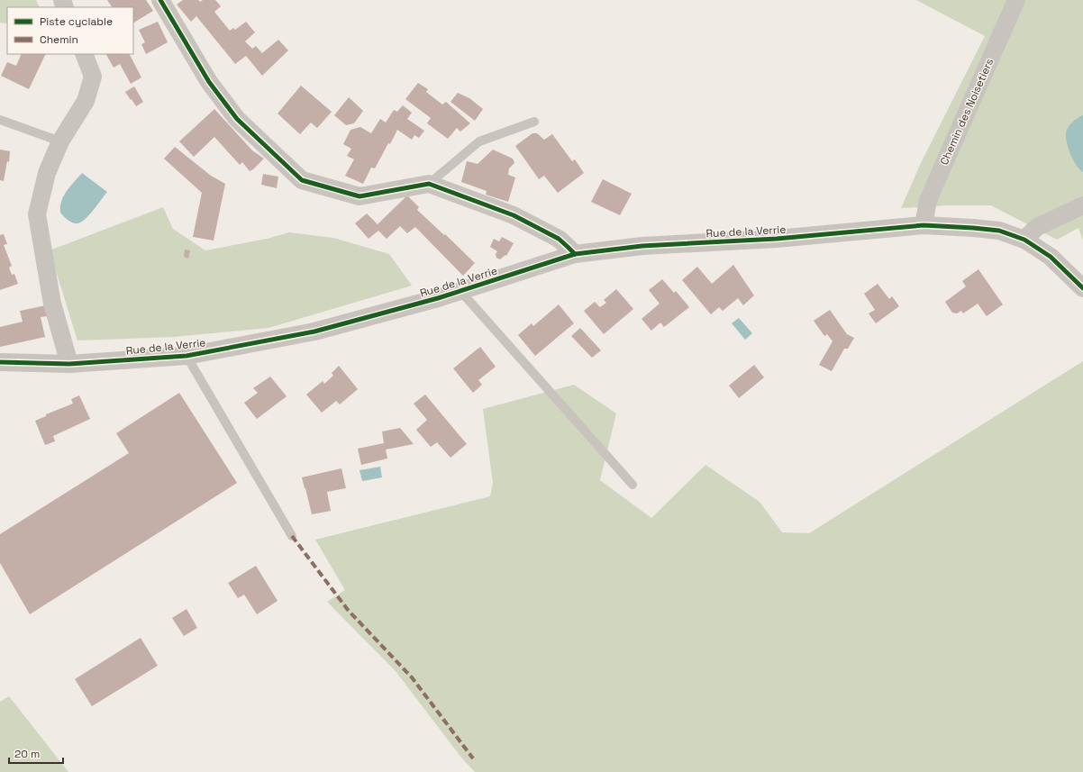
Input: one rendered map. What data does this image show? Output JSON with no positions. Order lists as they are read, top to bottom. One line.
{"streets":{"street":["Chemin des Noisetiers","Rue de la Verrie"]},"crossings":[["Chemin des Noisetiers","Rue de la Verrie"]],"legend":["Piste cyclable","Chemin"],"scale_bar":"20 m"}
